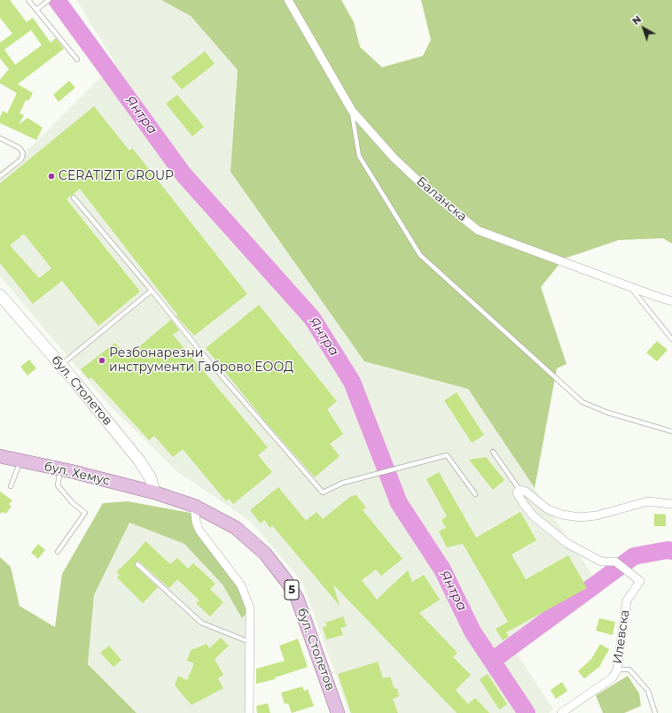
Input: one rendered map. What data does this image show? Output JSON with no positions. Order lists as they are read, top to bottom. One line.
{"streets":{"main road":["бул. Столетов","бул. Хемус","5"],"street":["Баланска","Илевска"]},"crossings":[["бул. Столетов","бул. Хемус"],["бул. Столетов","5"],["бул. Хемус","5"]],"water":["Янтра"],"places":["CERATIZIT GROUP","Резбонарезни инструменти Габрово ЕООД"],"north":"top left"}
